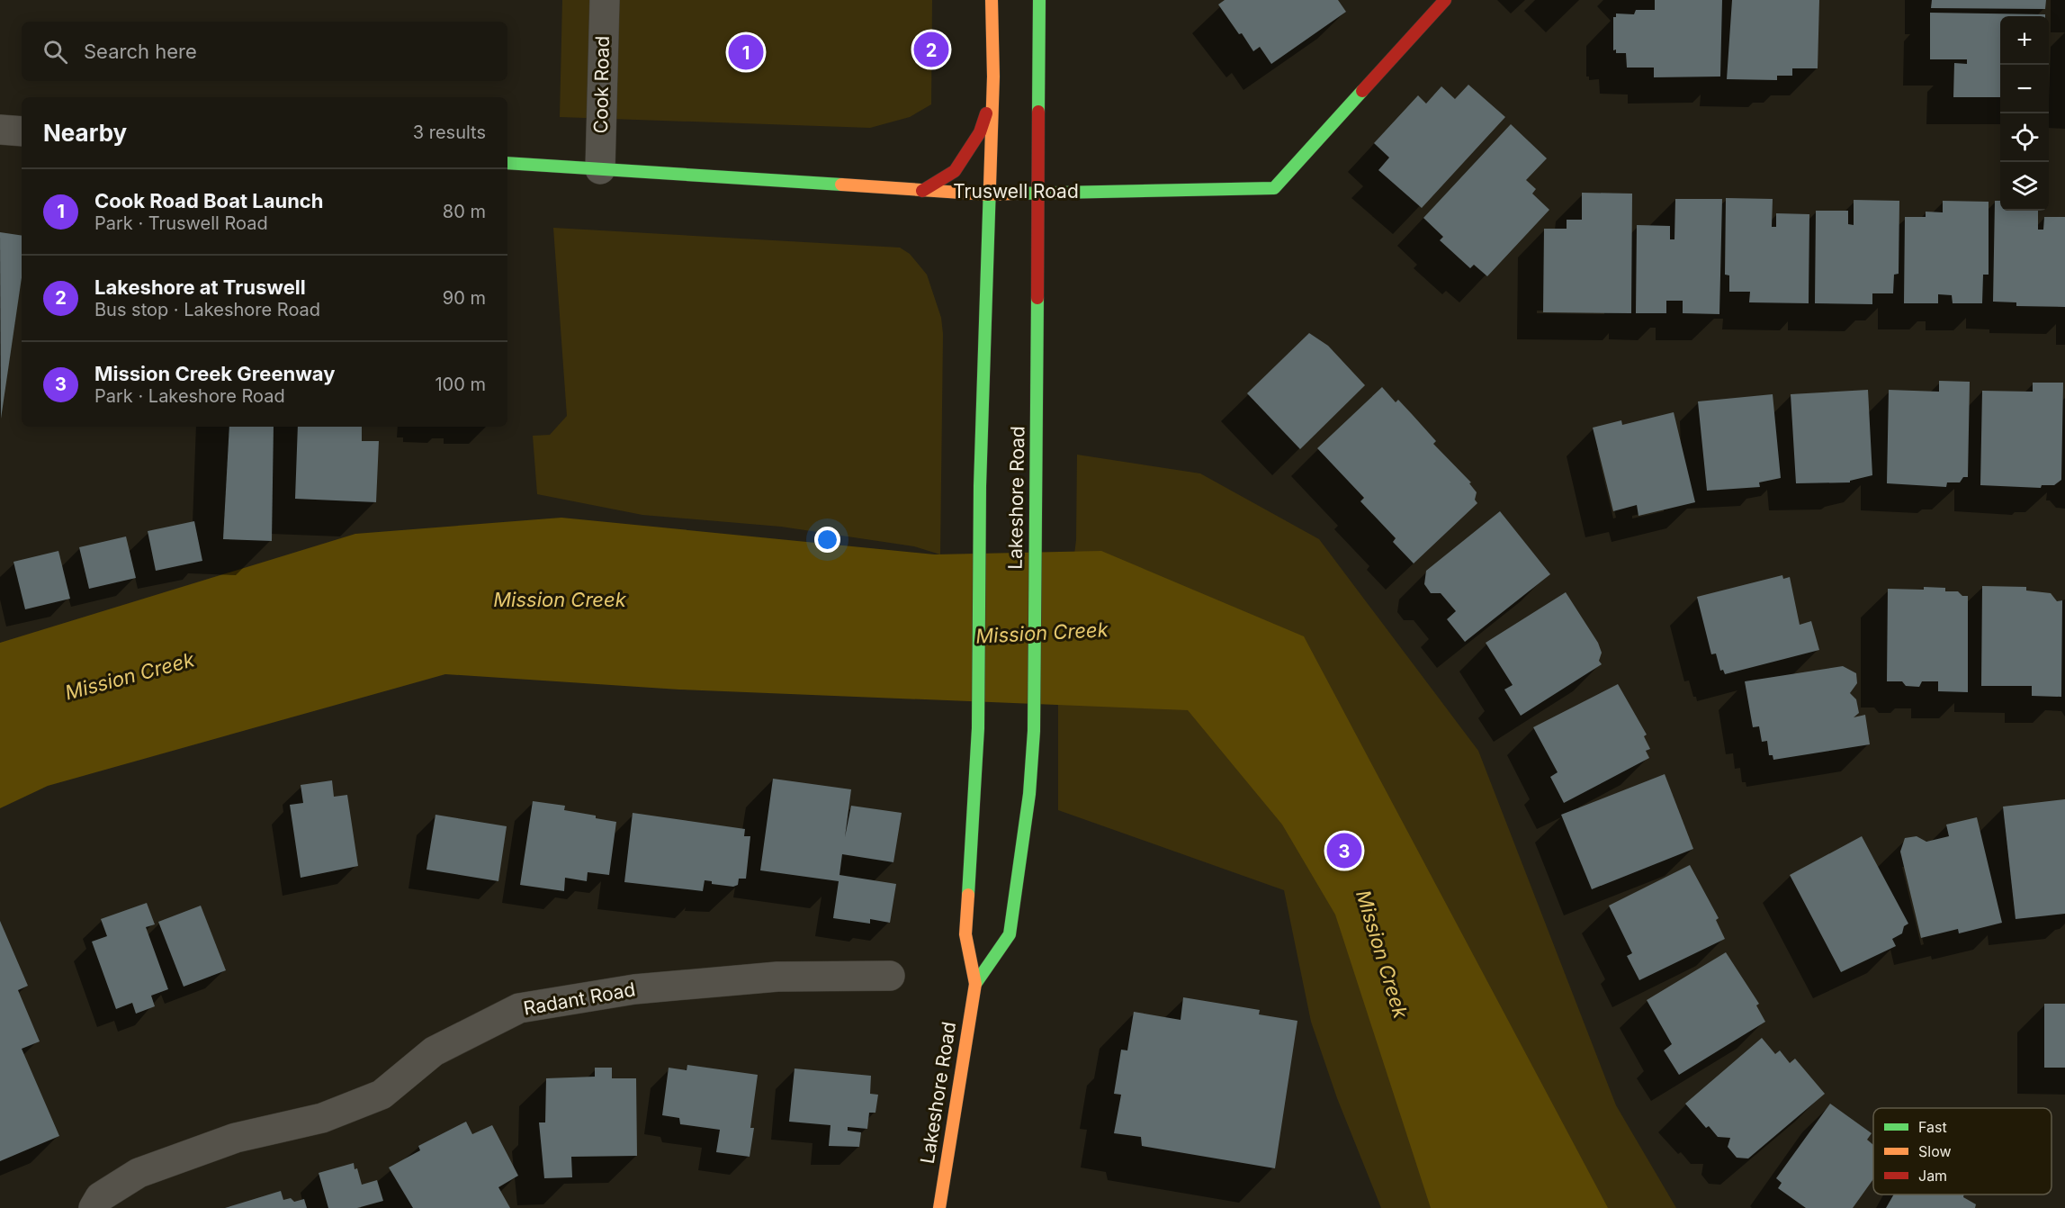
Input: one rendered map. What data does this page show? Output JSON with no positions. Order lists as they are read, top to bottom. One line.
{"streets":{"main road":["Truswell Road","Lakeshore Road"],"street":["Cook Road","Radant Road"]},"crossings":[["Cook Road","Truswell Road"],["Truswell Road","Lakeshore Road"]],"water":["Mission Creek"],"legend":["Fast","Slow","Jam"],"page":{"map_buttons":["+","−"],"search":"Search here","pins":["2","1","3"],"heading":["Nearby","3 results"],"list":[{"mark":"1","name":"Cook Road Boat Launch","note":"Park · Truswell Road","value":"80 m"},{"mark":"2","name":"Lakeshore at Truswell","note":"Bus stop · Lakeshore Road","value":"90 m"},{"mark":"3","name":"Mission Creek Greenway","note":"Park · Lakeshore Road","value":"100 m"}]}}
